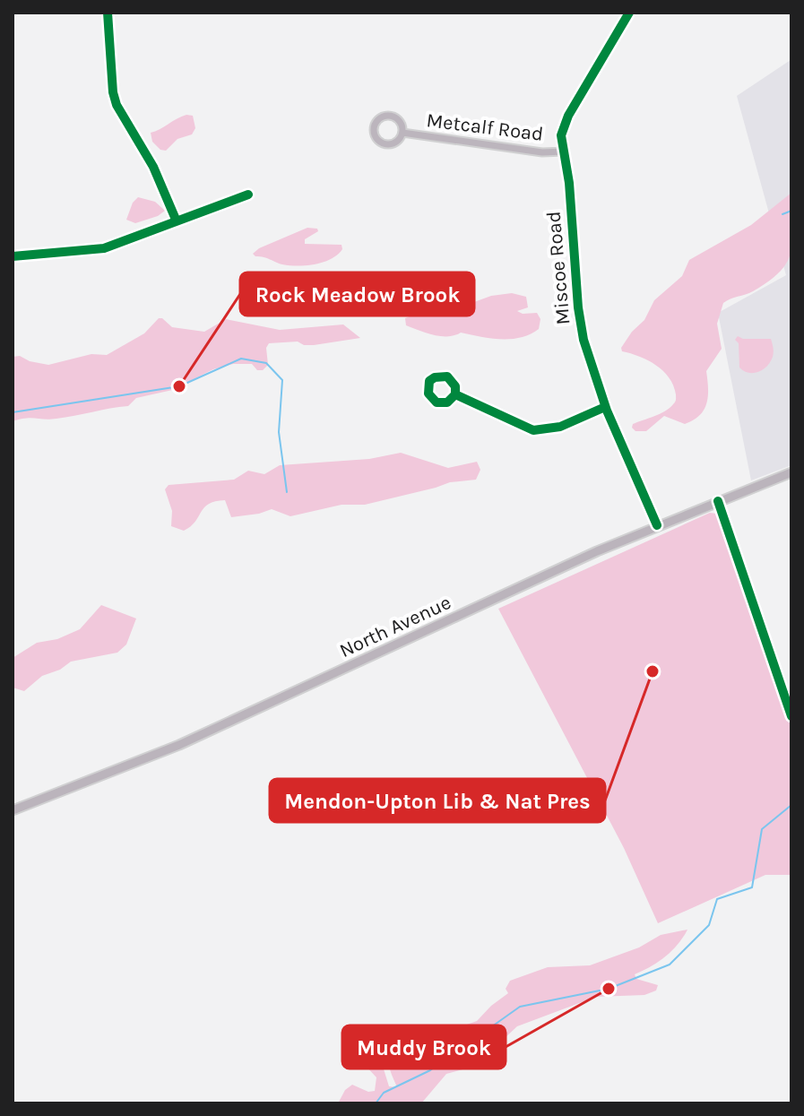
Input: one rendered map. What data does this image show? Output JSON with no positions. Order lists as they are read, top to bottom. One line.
{"streets":{"main road":["North Avenue"],"street":["Metcalf Road","Miscoe Road"]},"crossings":[["Metcalf Road","Miscoe Road"],["Miscoe Road","North Avenue"]],"places":["Rock Meadow Brook","Mendon-Upton Lib & Nat Pres","Muddy Brook"]}
